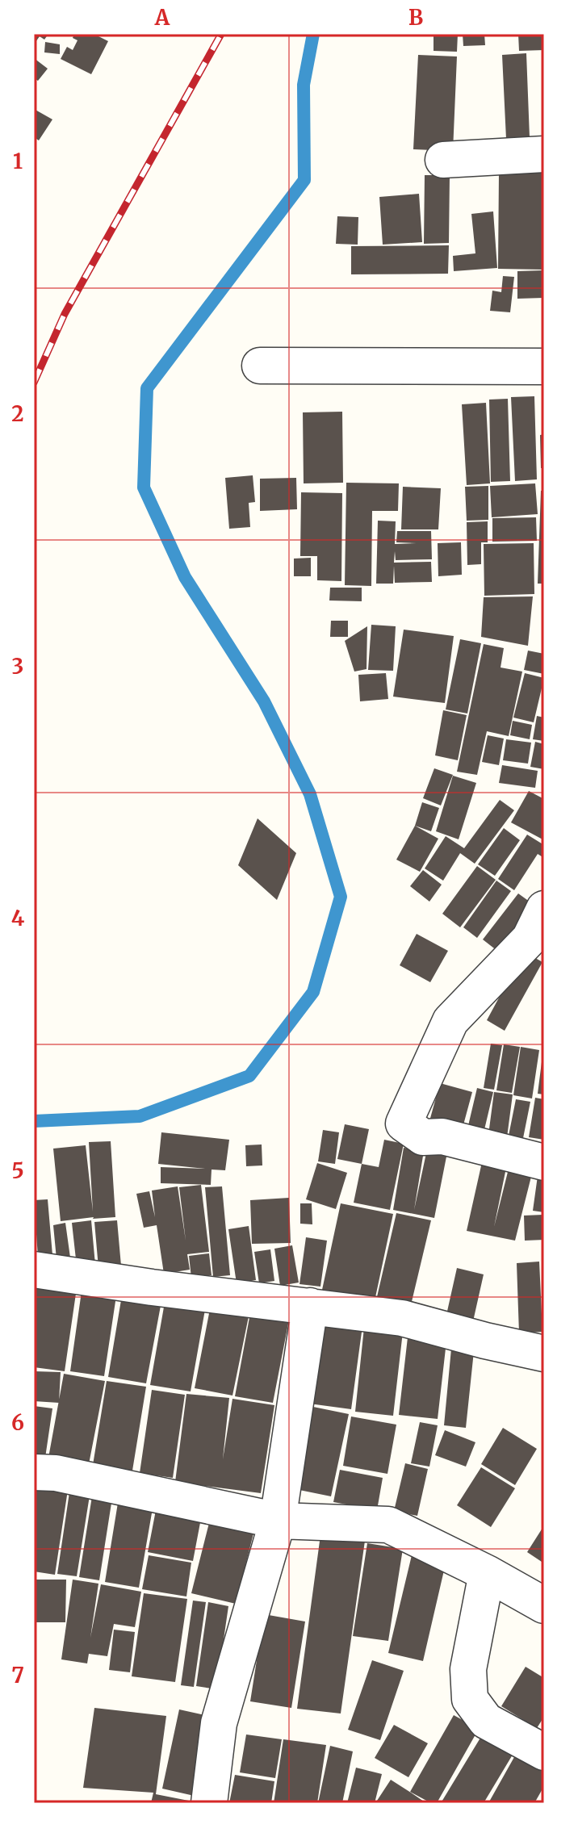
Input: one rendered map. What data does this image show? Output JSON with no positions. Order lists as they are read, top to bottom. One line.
{"grid":{"columns":["A","B"],"rows":["1","2","3","4","5","6","7"]}}
